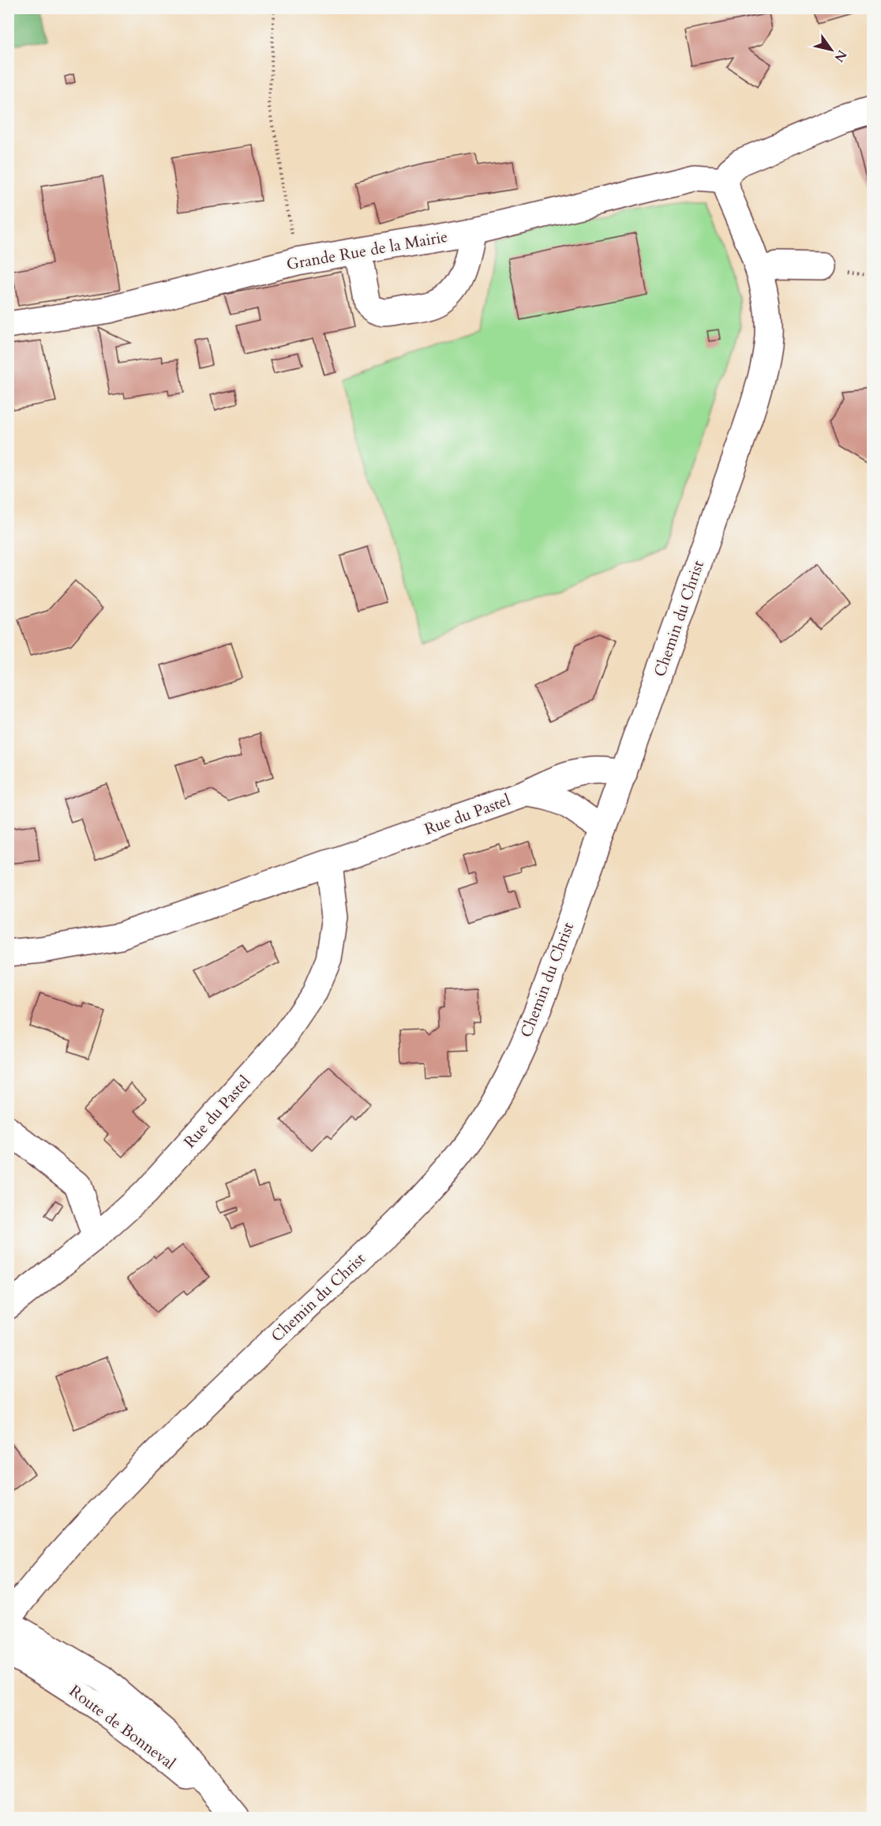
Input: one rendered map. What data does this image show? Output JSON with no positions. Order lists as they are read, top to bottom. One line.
{"streets":{"street":["Grande Rue de la Mairie","Chemin du Christ","Rue du Pastel","Route de Bonneval"]},"crossings":[["Grande Rue de la Mairie","Chemin du Christ"],["Chemin du Christ","Rue du Pastel"]],"north":"bottom right"}
